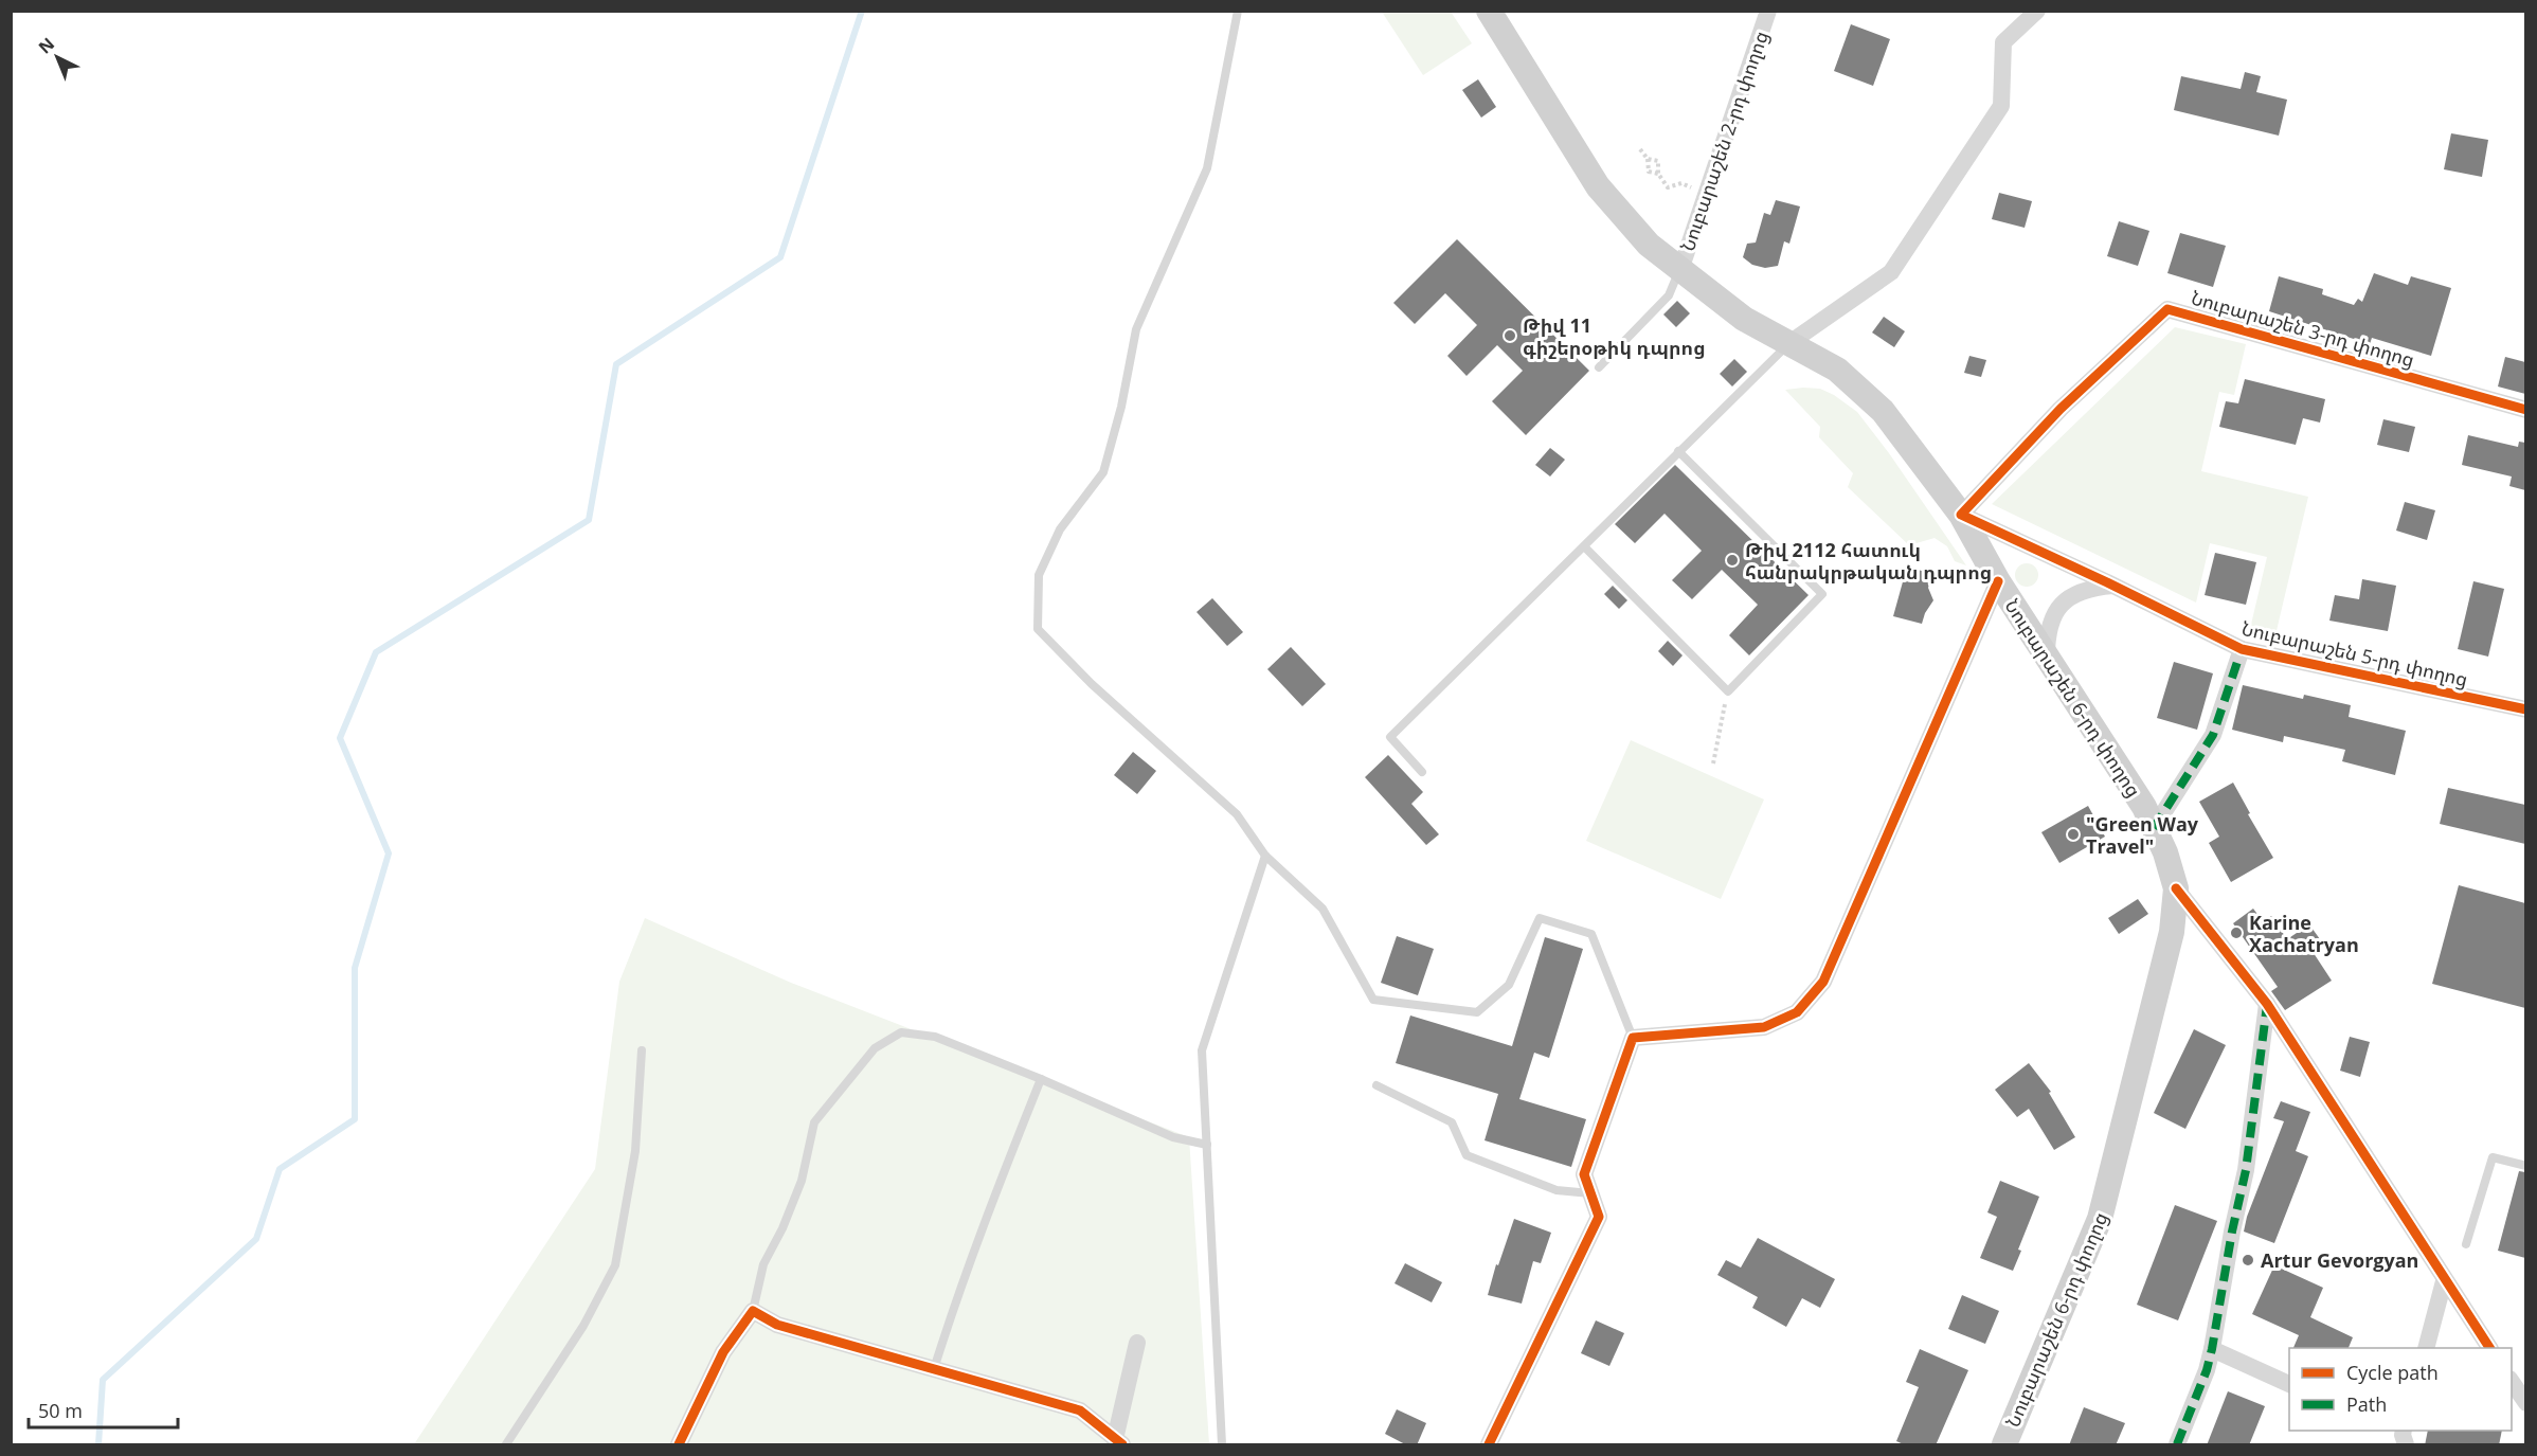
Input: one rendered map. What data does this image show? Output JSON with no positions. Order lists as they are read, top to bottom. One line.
{"streets":{"main road":["Նուբարաշեն 6-րդ փողոց"],"street":["Նուբարաշեն 2-րդ փողոց","Նուբարաշեն 3-րդ փողոց","Նուբարաշեն 5-րդ փողոց"]},"crossings":[["Նուբարաշեն 2-րդ փողոց","Նուբարաշեն 6-րդ փողոց"],["Նուբարաշեն 3-րդ փողոց","Նուբարաշեն 5-րդ փողոց"],["Նուբարաշեն 3-րդ փողոց","Նուբարաշեն 6-րդ փողոց"],["Նուբարաշեն 5-րդ փողոց","Նուբարաշեն 6-րդ փողոց"]],"places":["Թիվ 11 գիշերօթիկ դպրոց","Թիվ 2112 հատուկ հանրակրթական դպրոց","\"Green Way Travel\"","Karine Xachatryan","Artur Gevorgyan"],"legend":["Cycle path","Path"],"scale_bar":"50 m","north":"top left"}
